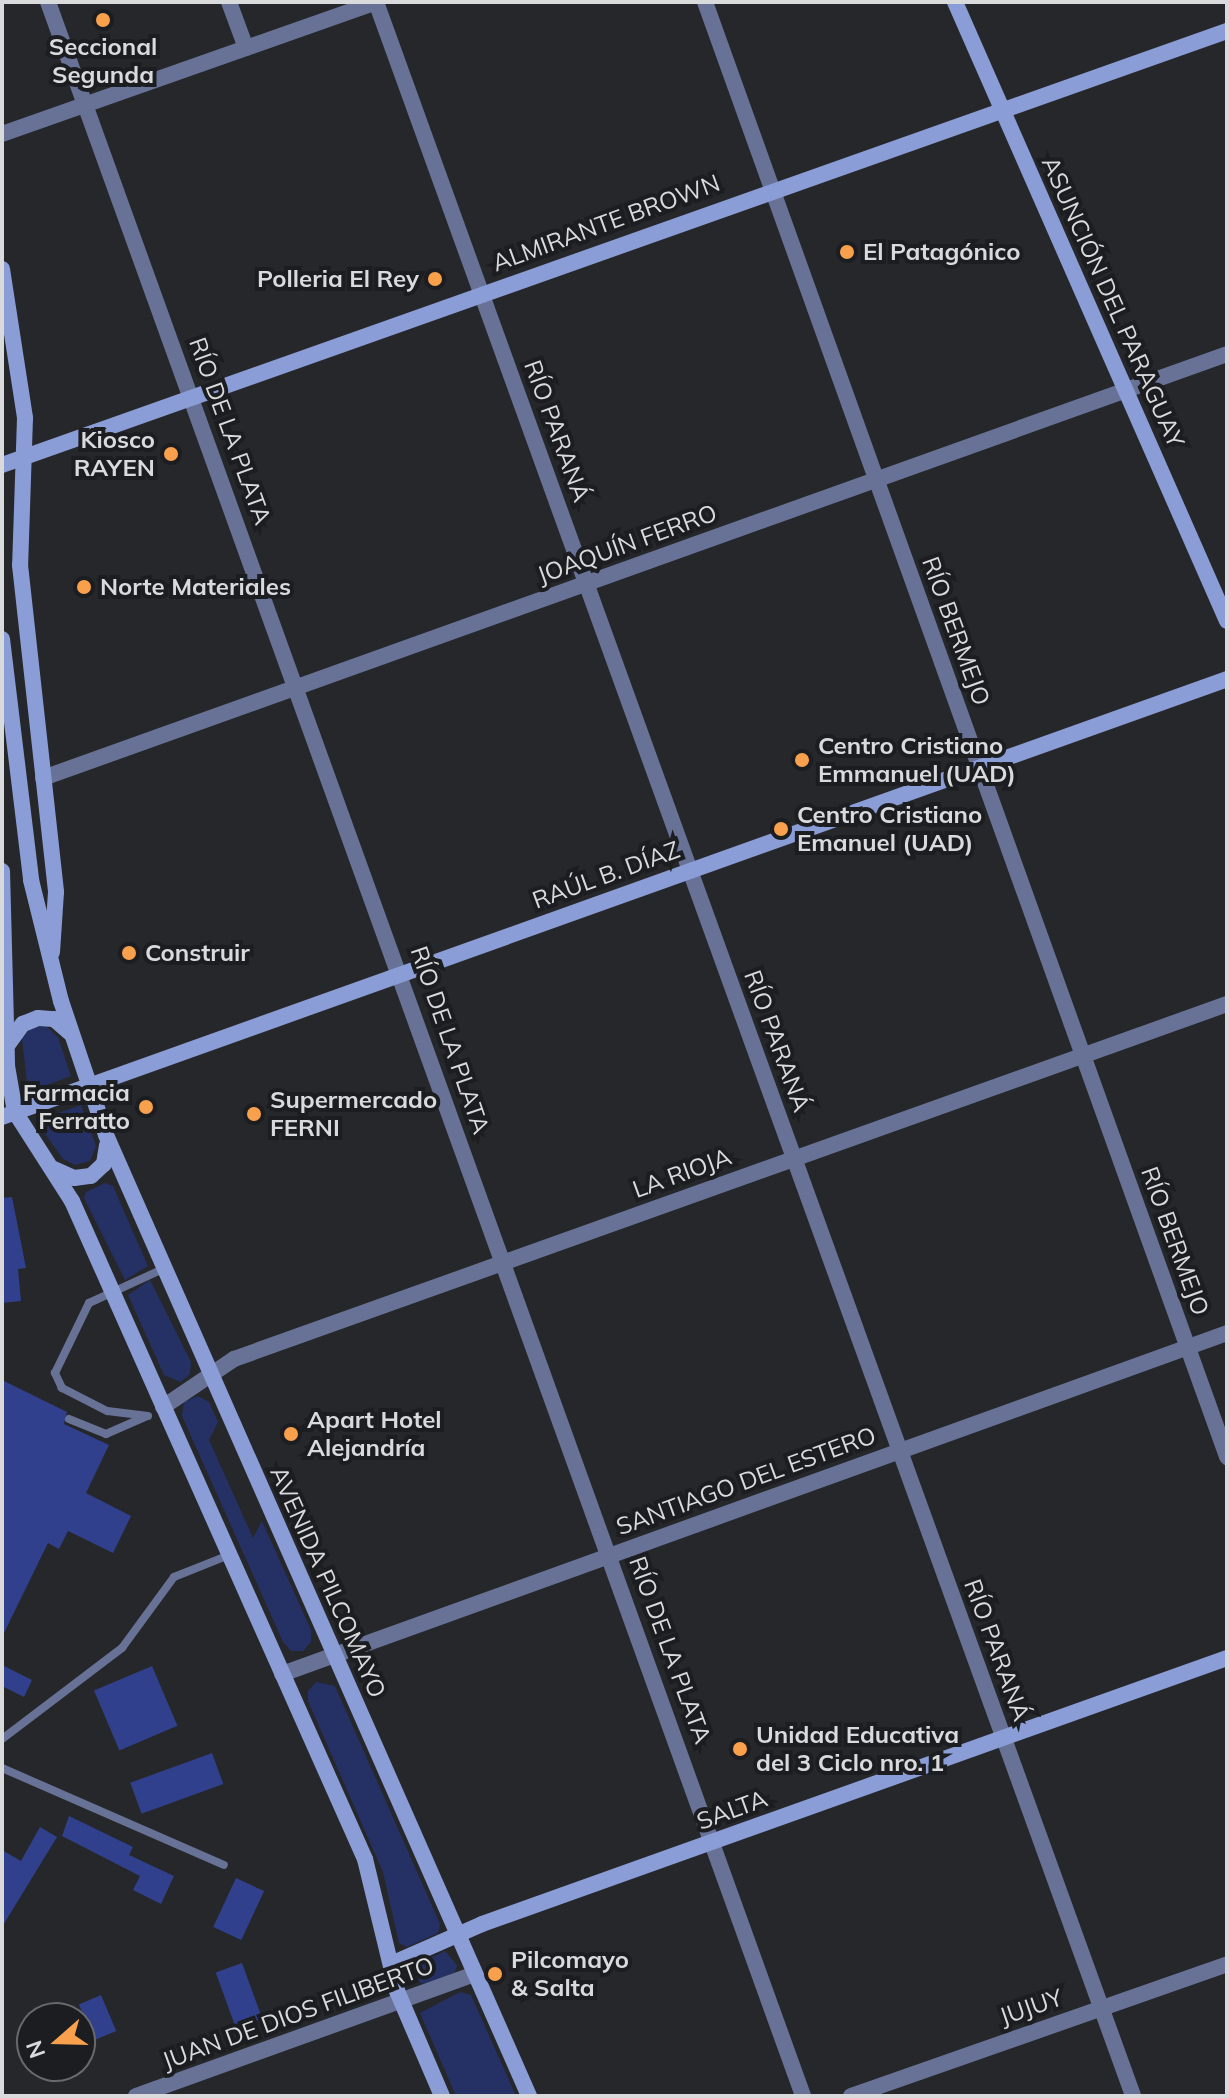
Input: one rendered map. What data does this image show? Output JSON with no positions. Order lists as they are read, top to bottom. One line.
{"streets":{"main road":["ALMIRANTE BROWN","ASUNCIÓN DEL PARAGUAY","RAÚL B. DÍAZ","AVENIDA PILCOMAYO","SALTA"],"street":["RÍO DE LA PLATA","RÍO PARANÁ","JOAQUÍN FERRO","RÍO BERMEJO","LA RIOJA","SANTIAGO DEL ESTERO","JUJUY","JUAN DE DIOS FILIBERTO"]},"crossings":[["ALMIRANTE BROWN","ASUNCIÓN DEL PARAGUAY"],["ALMIRANTE BROWN","RÍO DE LA PLATA"],["ALMIRANTE BROWN","RÍO PARANÁ"],["ALMIRANTE BROWN","RÍO BERMEJO"],["ASUNCIÓN DEL PARAGUAY","JOAQUÍN FERRO"],["RÍO DE LA PLATA","JOAQUÍN FERRO"],["RÍO DE LA PLATA","RAÚL B. DÍAZ"],["RÍO DE LA PLATA","LA RIOJA"],["RÍO DE LA PLATA","SANTIAGO DEL ESTERO"],["RÍO DE LA PLATA","SALTA"],["RÍO PARANÁ","JOAQUÍN FERRO"],["RÍO PARANÁ","RAÚL B. DÍAZ"],["RÍO PARANÁ","LA RIOJA"],["RÍO PARANÁ","SANTIAGO DEL ESTERO"],["RÍO PARANÁ","SALTA"],["RÍO PARANÁ","JUJUY"],["JOAQUÍN FERRO","RÍO BERMEJO"],["RÍO BERMEJO","RAÚL B. DÍAZ"],["RÍO BERMEJO","LA RIOJA"],["RÍO BERMEJO","SANTIAGO DEL ESTERO"],["RAÚL B. DÍAZ","AVENIDA PILCOMAYO"],["LA RIOJA","AVENIDA PILCOMAYO"],["SANTIAGO DEL ESTERO","AVENIDA PILCOMAYO"],["AVENIDA PILCOMAYO","SALTA"],["AVENIDA PILCOMAYO","JUAN DE DIOS FILIBERTO"]],"places":["Seccional Segunda","El Patagónico","Polleria El Rey","Kiosco RAYEN","Norte Materiales","Centro Cristiano Emmanuel (UAD)","Centro Cristiano Emanuel (UAD)","Construir","Farmacia Ferratto","Supermercado FERNI","Apart Hotel Alejandría","Unidad Educativa del 3 Ciclo nro. 1","Pilcomayo & Salta"],"north":"left"}
